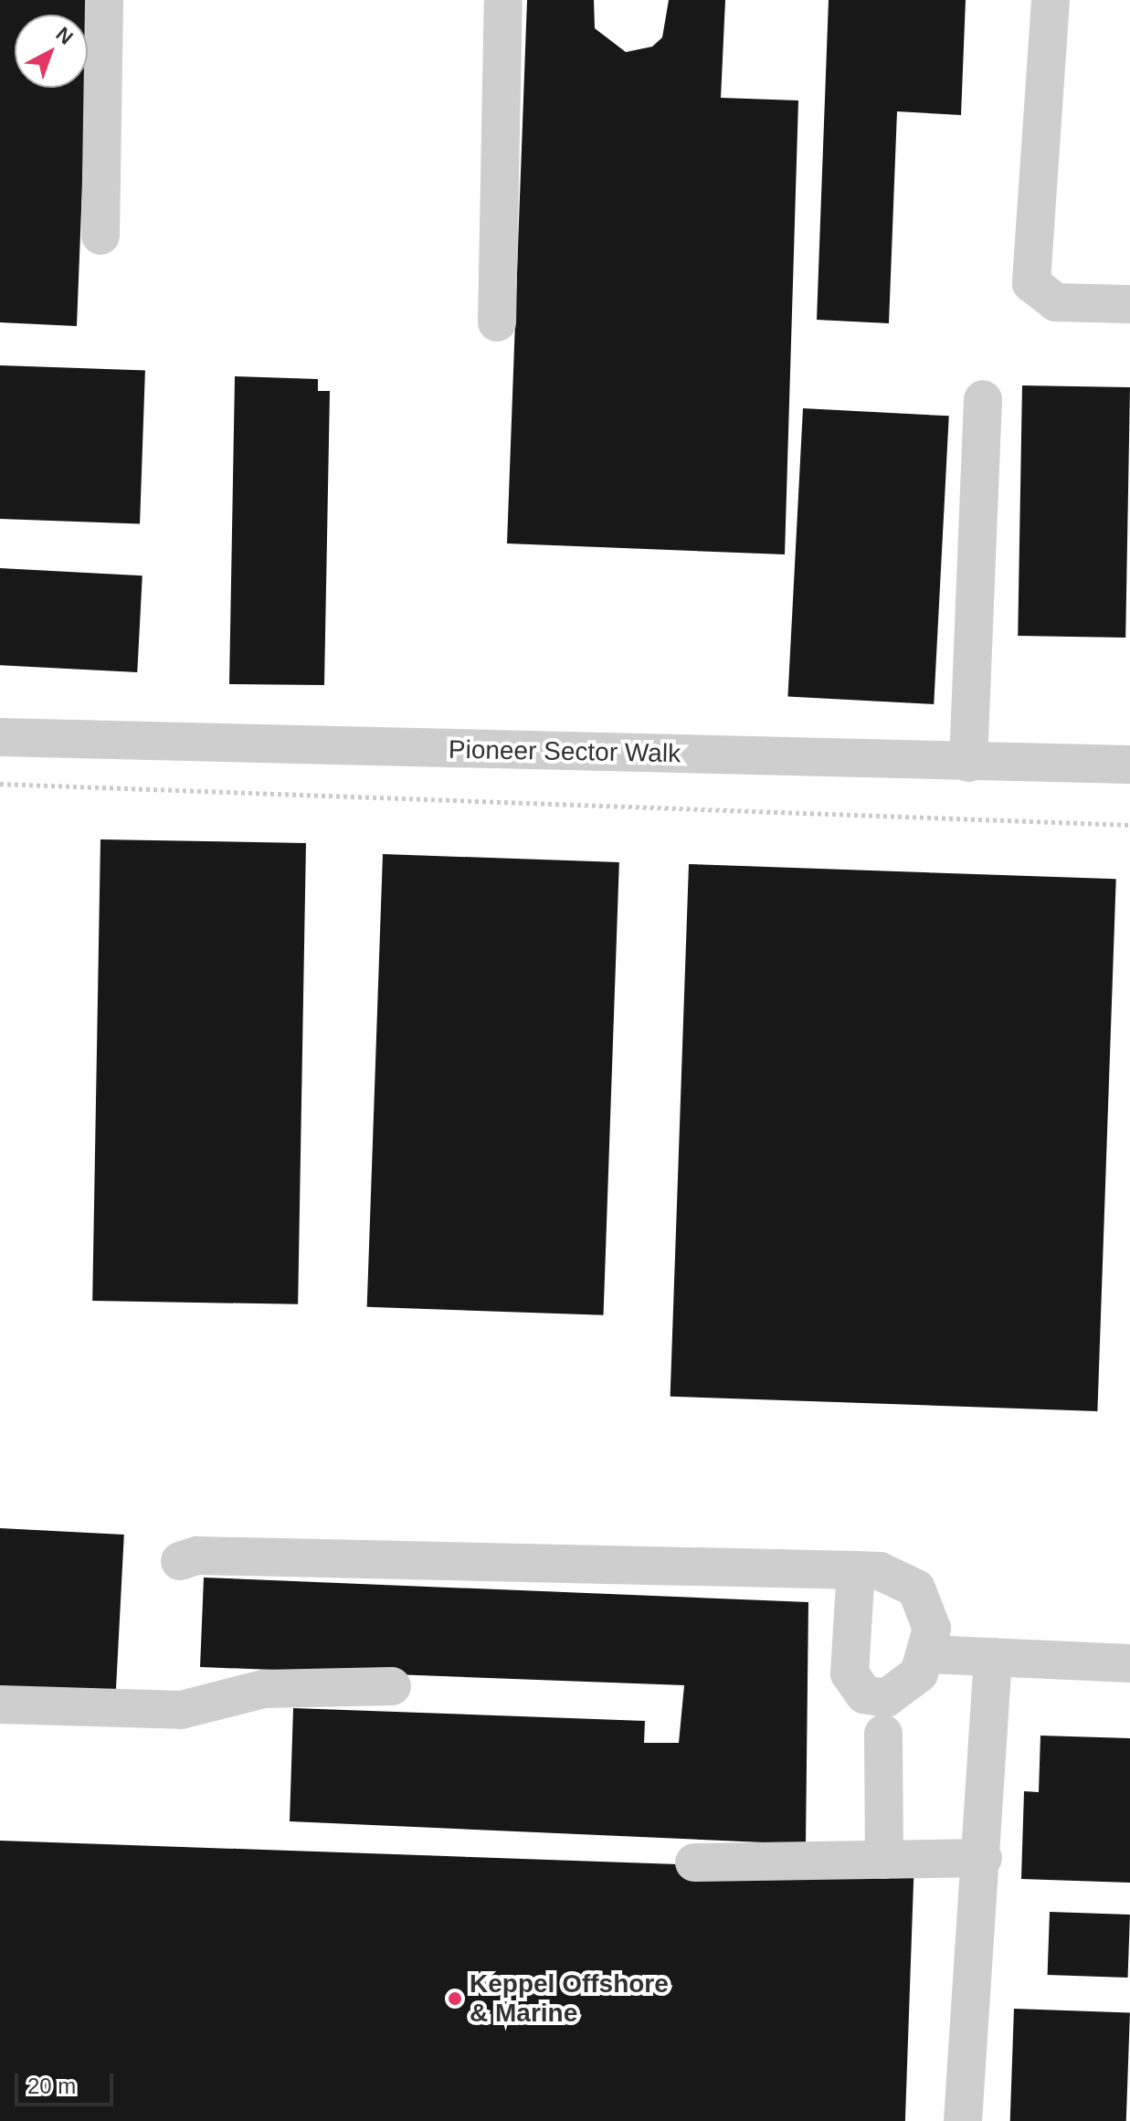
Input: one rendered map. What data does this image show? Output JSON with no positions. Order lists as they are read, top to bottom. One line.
{"streets":{"street":["Pioneer Sector Walk"]},"places":["Keppel Offshore & Marine"],"scale_bar":"20 m","north":"top right"}
